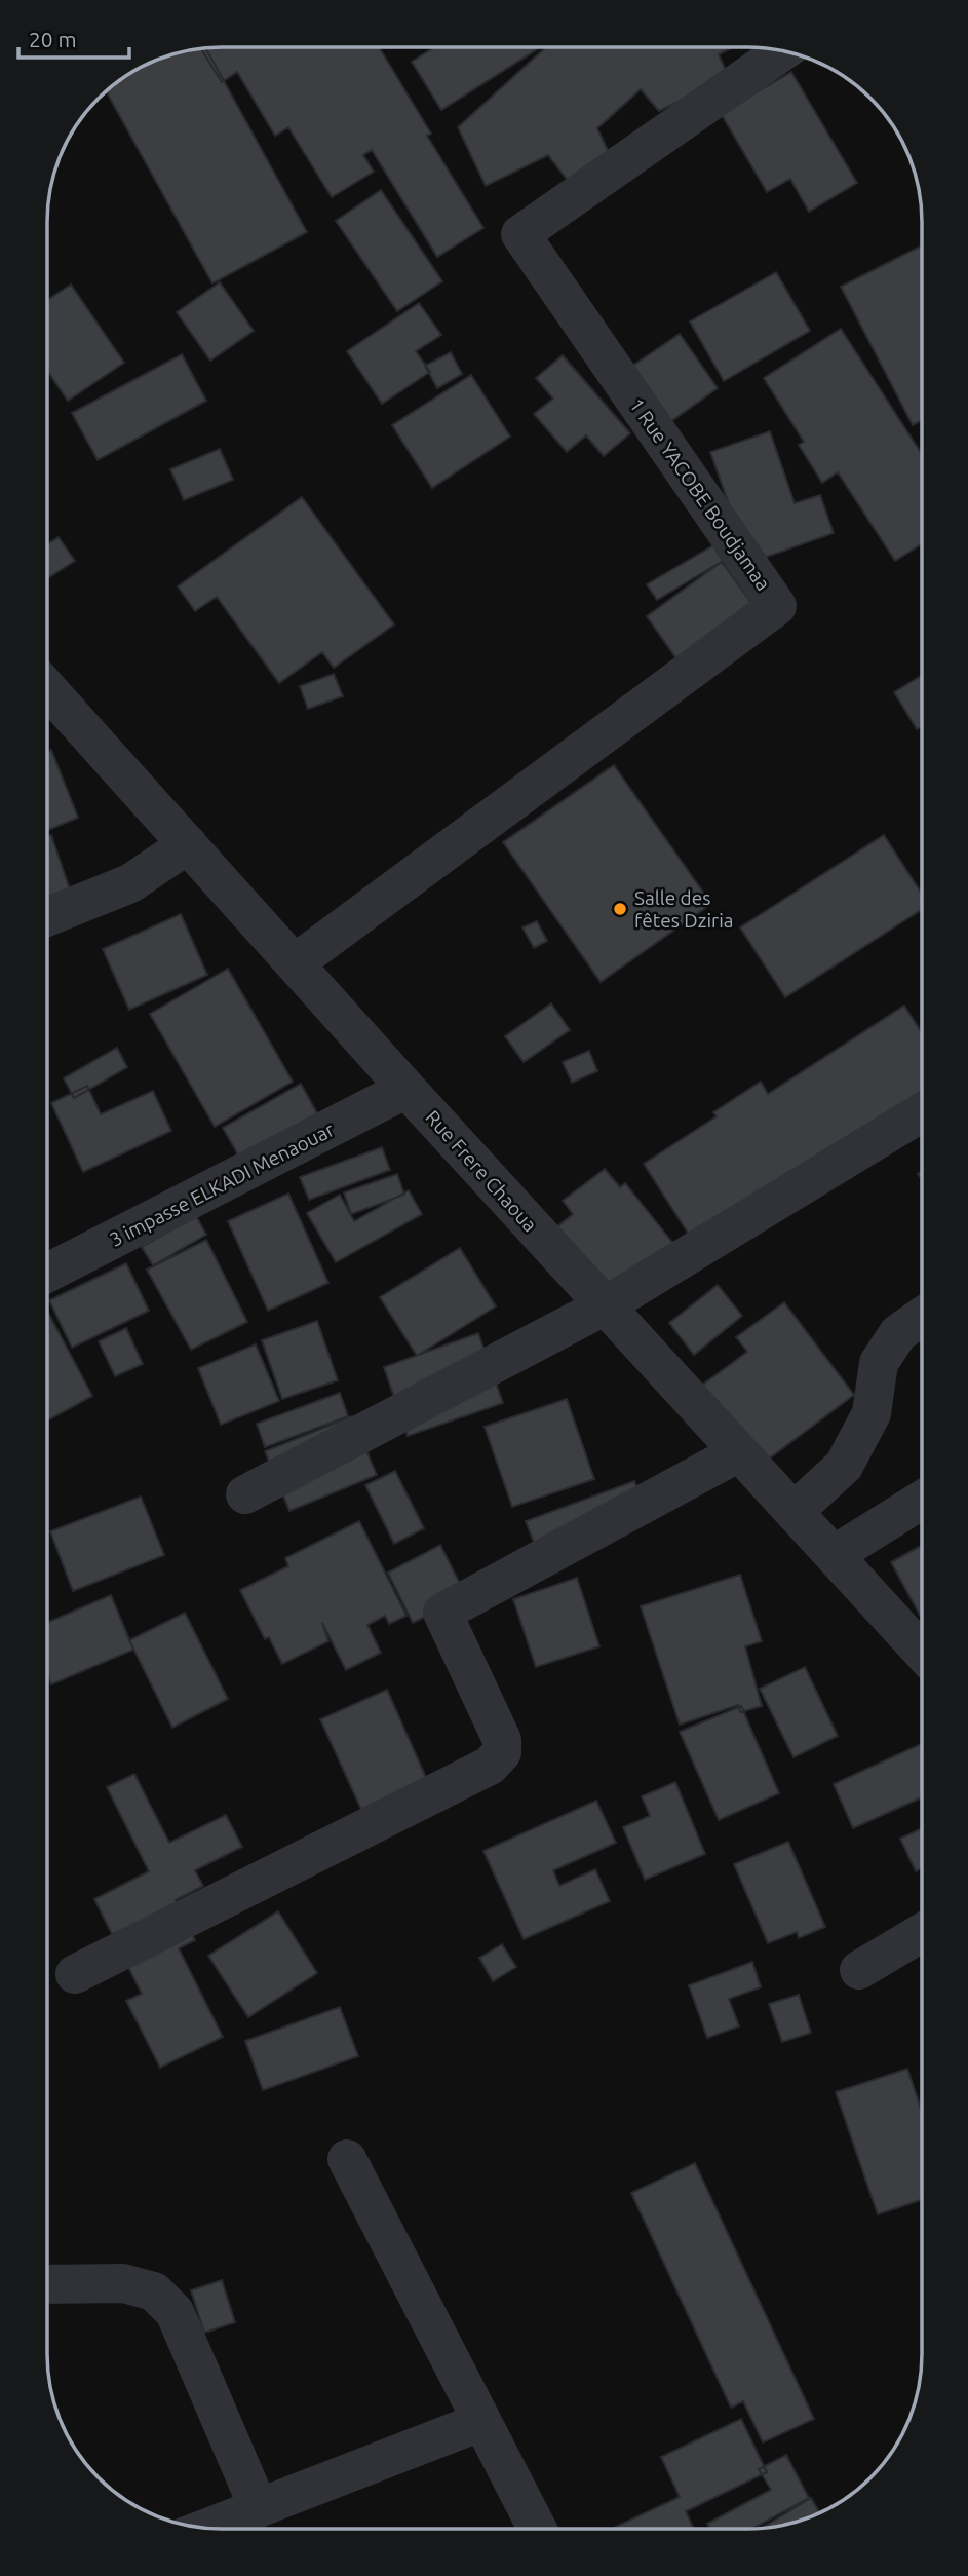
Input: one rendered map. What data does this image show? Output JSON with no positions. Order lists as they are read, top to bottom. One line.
{"streets":{"street":["1 Rue YACOBE Boudjamaa","Rue Frere Chaoua","3 impasse ELKADI Menaouar"]},"crossings":[["1 Rue YACOBE Boudjamaa","Rue Frere Chaoua"],["Rue Frere Chaoua","3 impasse ELKADI Menaouar"]],"places":["Salle des fêtes Dziria"],"scale_bar":"20 m"}
